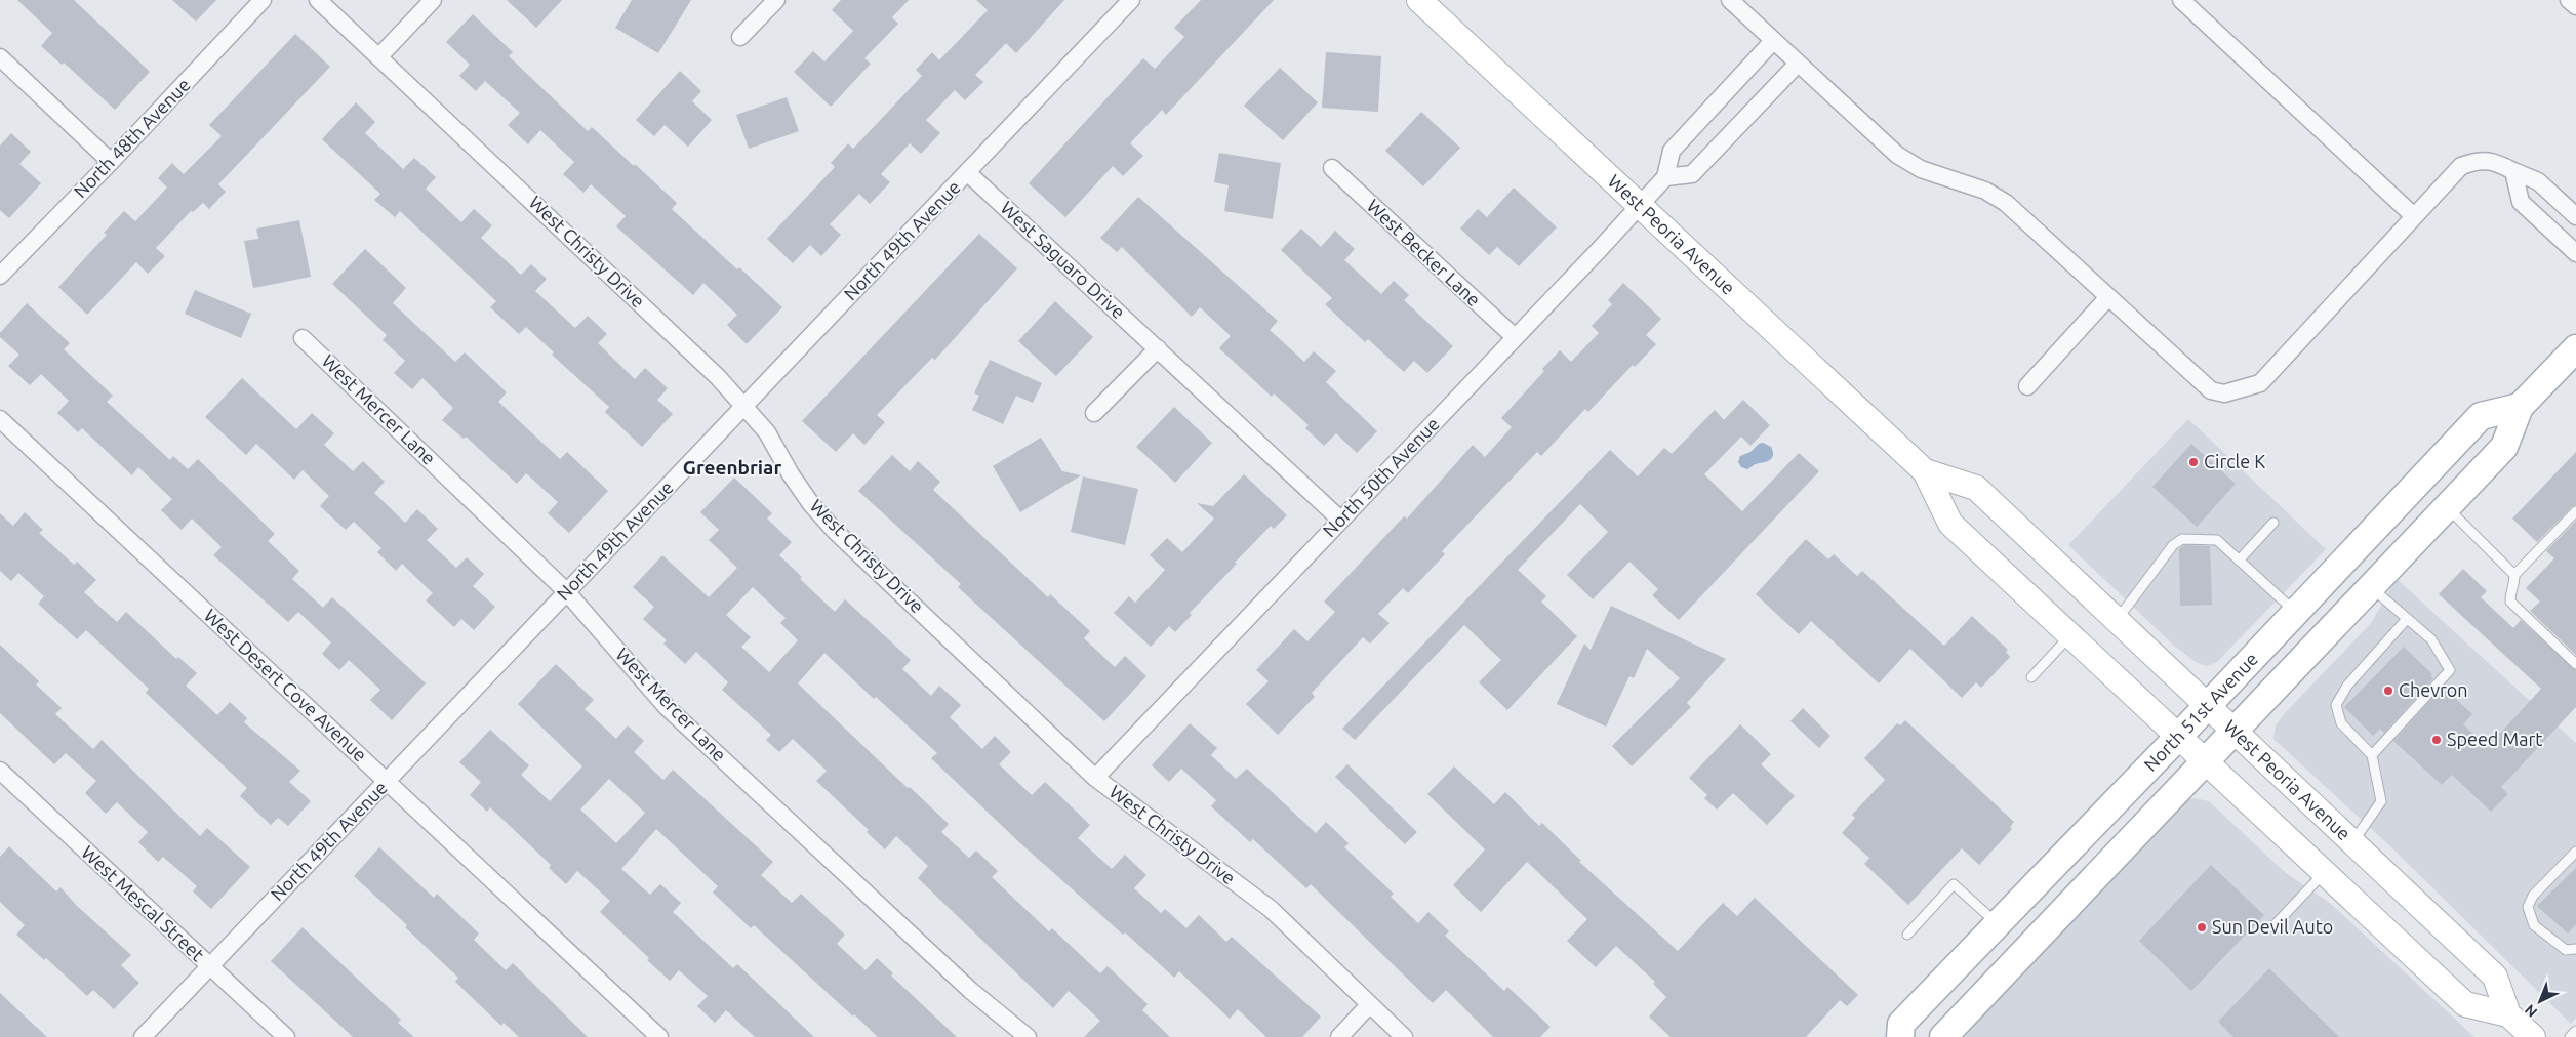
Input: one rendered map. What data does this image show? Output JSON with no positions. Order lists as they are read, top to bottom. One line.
{"streets":{"main road":["West Peoria Avenue","North 51st Avenue"],"street":["North 48th Avenue","North 49th Avenue","West Christy Drive","West Becker Lane","West Saguaro Drive","West Mercer Lane","North 50th Avenue","West Desert Cove Avenue","West Mescal Street"]},"crossings":[["West Peoria Avenue","North 50th Avenue"],["West Peoria Avenue","North 51st Avenue"],["North 49th Avenue","West Christy Drive"],["North 49th Avenue","West Saguaro Drive"],["North 49th Avenue","West Mercer Lane"],["North 49th Avenue","West Desert Cove Avenue"],["North 49th Avenue","West Mescal Street"],["West Christy Drive","North 50th Avenue"],["West Becker Lane","North 50th Avenue"],["West Saguaro Drive","North 50th Avenue"]],"districts":["Greenbriar"],"places":["Circle K","Chevron","Speed Mart","Sun Devil Auto"],"north":"bottom left"}
